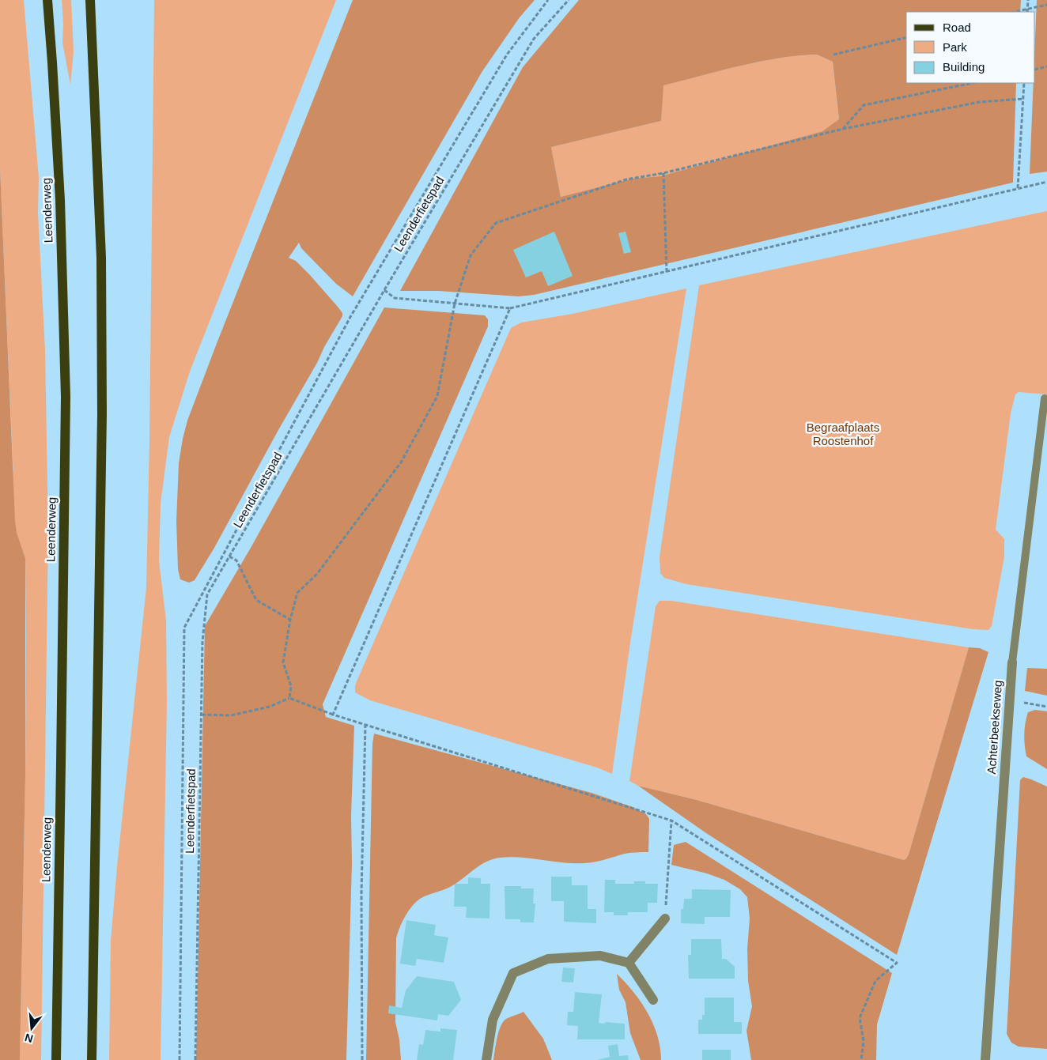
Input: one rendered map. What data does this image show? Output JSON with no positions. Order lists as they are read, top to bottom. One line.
{"streets":{"main road":["Leenderweg"],"street":["Achterbeekseweg"],"path":["Leenderfietspad"]},"parks":["Begraafplaats Roostenhof"],"legend":["Road","Park","Building"],"north":"bottom"}
